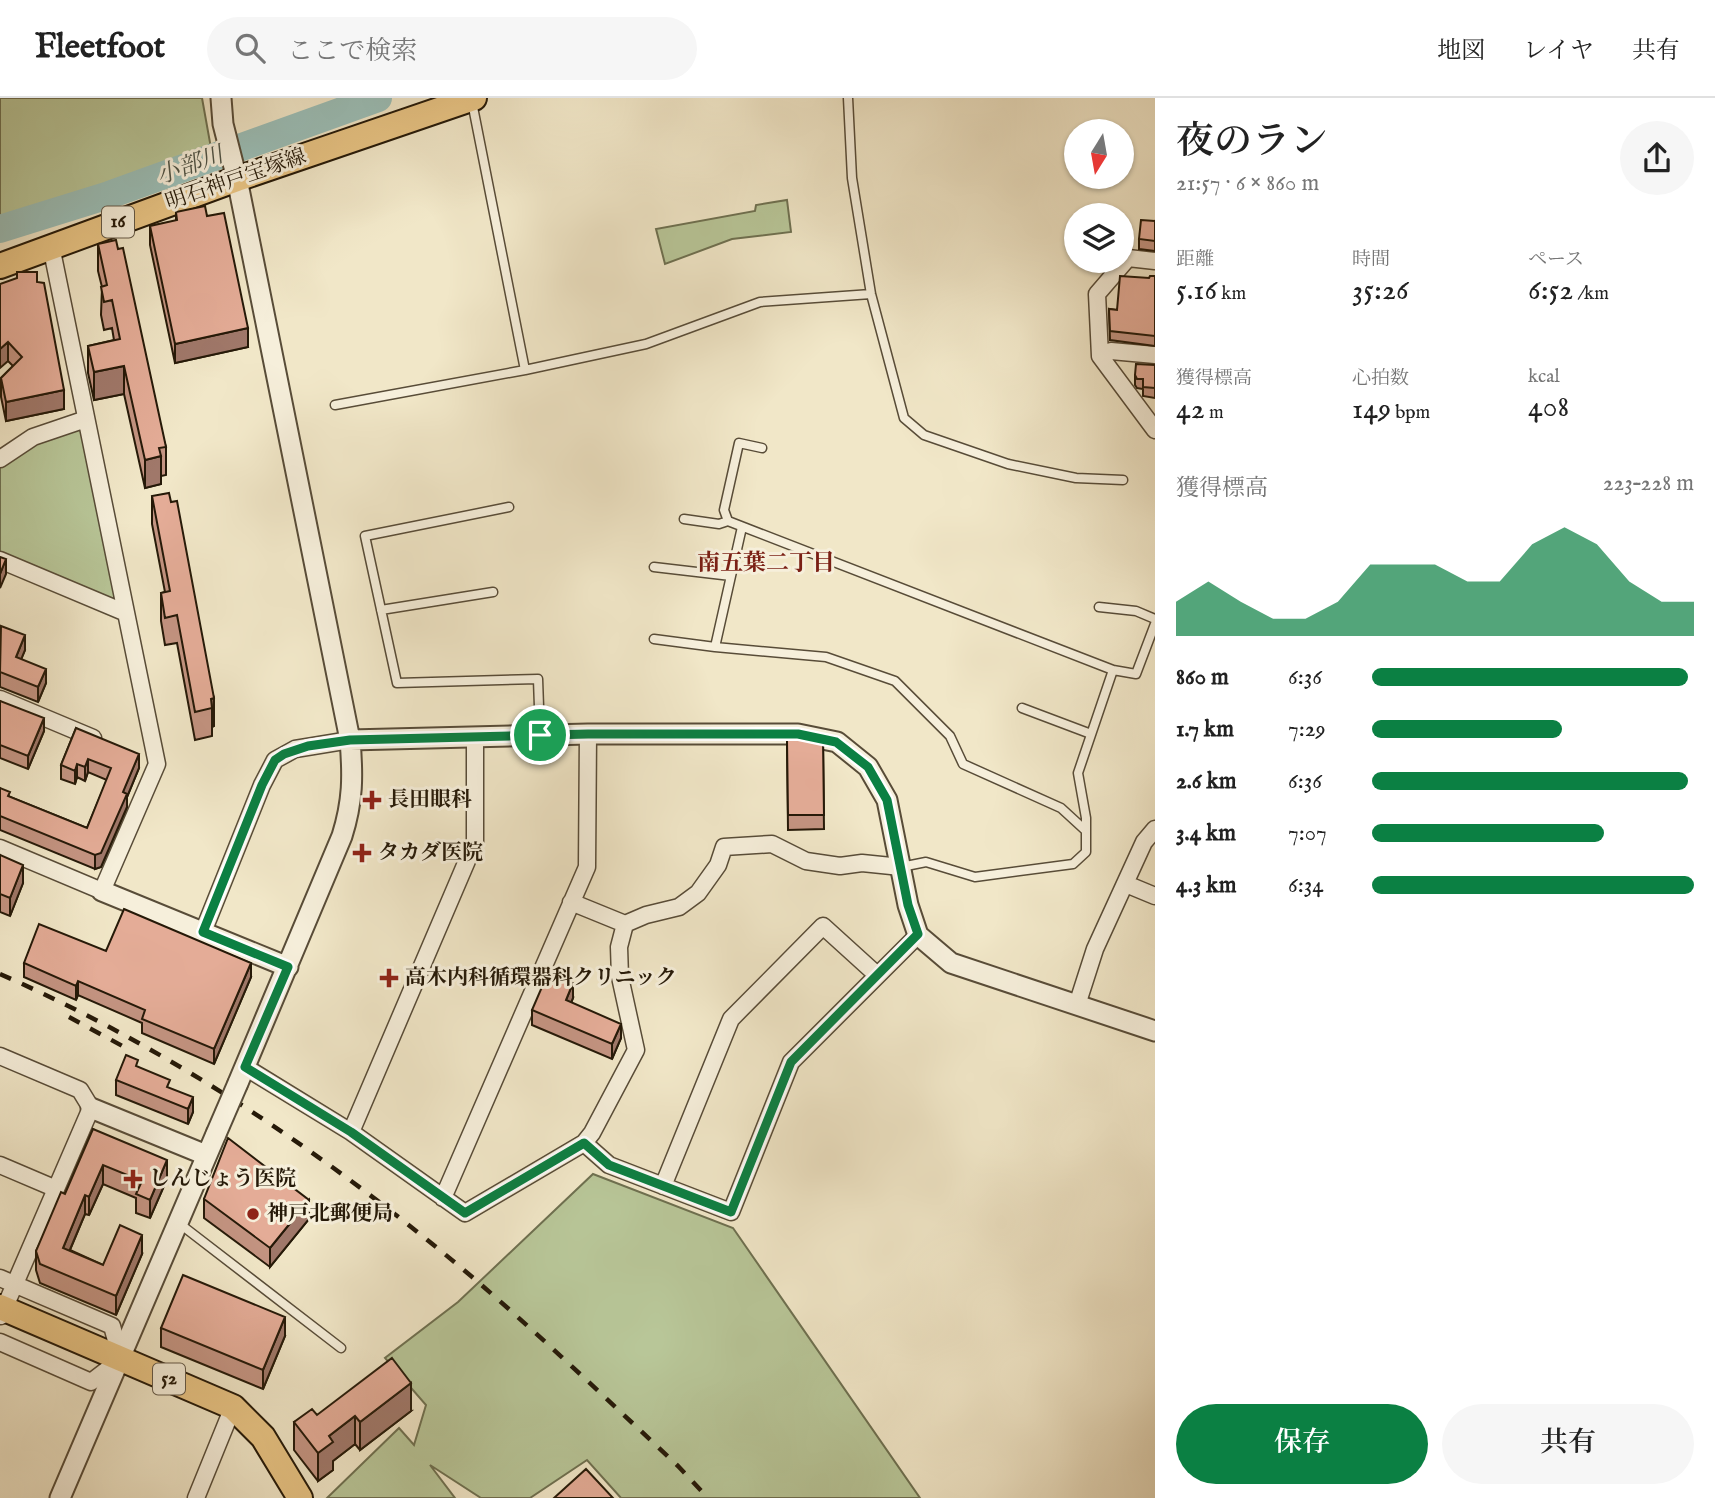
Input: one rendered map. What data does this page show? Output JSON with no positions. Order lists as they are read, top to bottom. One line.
{"streets":{"main road":["明石神戸宝塚線","16","52"]},"districts":["南五葉二丁目"],"water":["小部川"],"places":{"health":["長田眼科","タカダ医院","高木内科循環器科クリニック","しんじょう医院"],"other":["神戸北郵便局"]},"north":"bottom","page":{"header":"Fleetfoot","search":"ここで検索","nav":["地図","レイヤ","共有"],"heading":["夜のラン","21:57 · 6 × 860 m"],"stats":[["距離","5.16 km"],["時間","35:26"],["ペース","6:52 /km"],["獲得標高","42 m"],["心拍数","149 bpm"],["kcal","408"]],"chart":["獲得標高","223–228 m"],"list":[{"name":"860 m","note":"6:36"},{"name":"1.7 km","note":"7:29"},{"name":"2.6 km","note":"6:36"},{"name":"3.4 km","note":"7:07"},{"name":"4.3 km","note":"6:34"}],"buttons":["保存","共有"]}}
